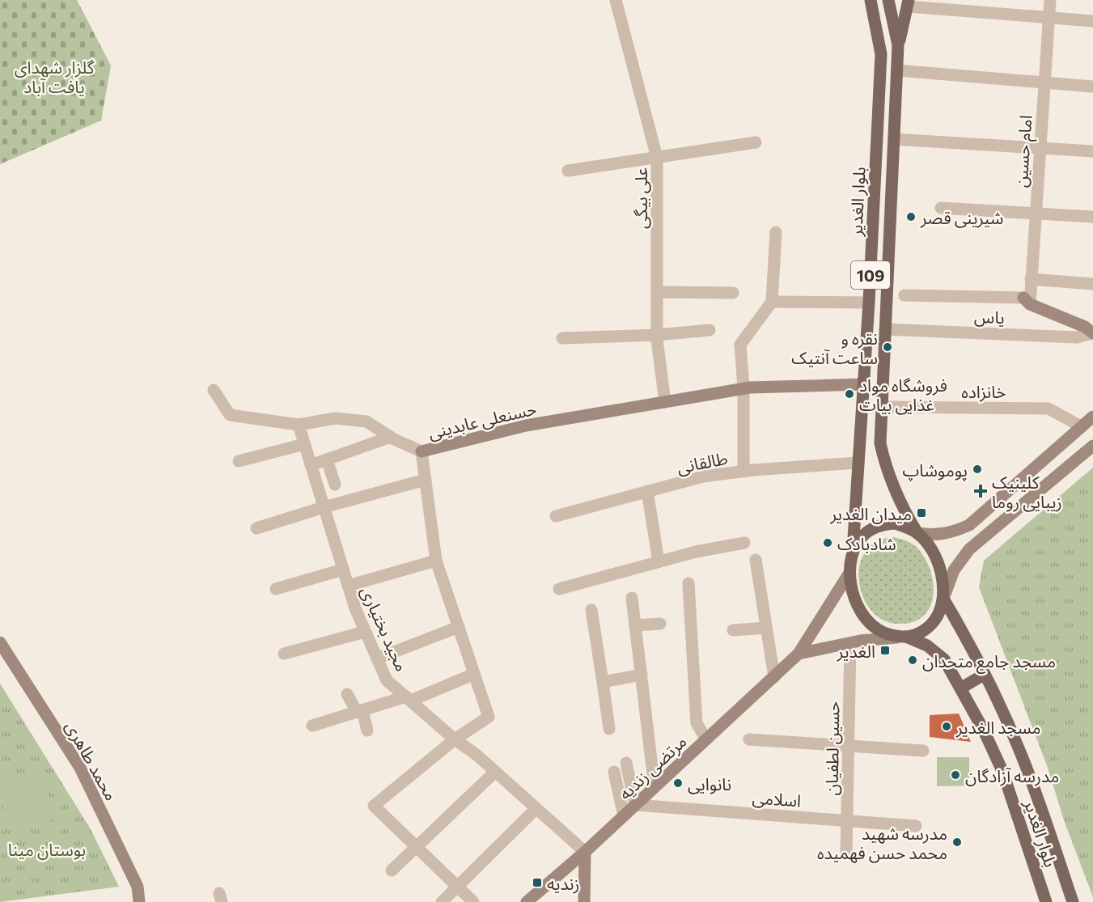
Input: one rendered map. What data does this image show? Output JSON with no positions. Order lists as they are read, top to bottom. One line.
{"streets":{"main road":["بلوار الغدیر","109","حسنعلی عابدینی","محمد طاهری","مرتضی زندیه"],"street":["امام حسین","علی بیگی","یاس","خانزاده","طالقانی","مجید بختیاری","حسین لطفیان","اسلامی"]},"crossings":[["علی بیگی","حسنعلی عابدینی"],["بلوار الغدیر","یاس"],["بلوار الغدیر","خانزاده"],["بلوار الغدیر","حسنعلی عابدینی"],["بلوار الغدیر","طالقانی"],["بلوار الغدیر","مرتضی زندیه"],["حسنعلی عابدینی","مجید بختیاری"],["مجید بختیاری","مرتضی زندیه"],["حسین لطفیان","اسلامی"],["مرتضی زندیه","اسلامی"]],"parks":["گلزار شهدای یافت آباد","بوستان مینا"],"places":{"other":["شیرینی قصر","نقره و ساعت آنتیک","فروشگاه مواد غذایی بیات","پوموشاپ","شادبادک","مسجد جامع متحدان","مسجد الغدیر","مدرسه آزادگان","نانوایی","مدرسه شهید محمد حسن فهمیده"],"health":["کلینیک زیبایی روما"],"transit":["میدان الغدیر","الغدیر","زندیه"]}}
